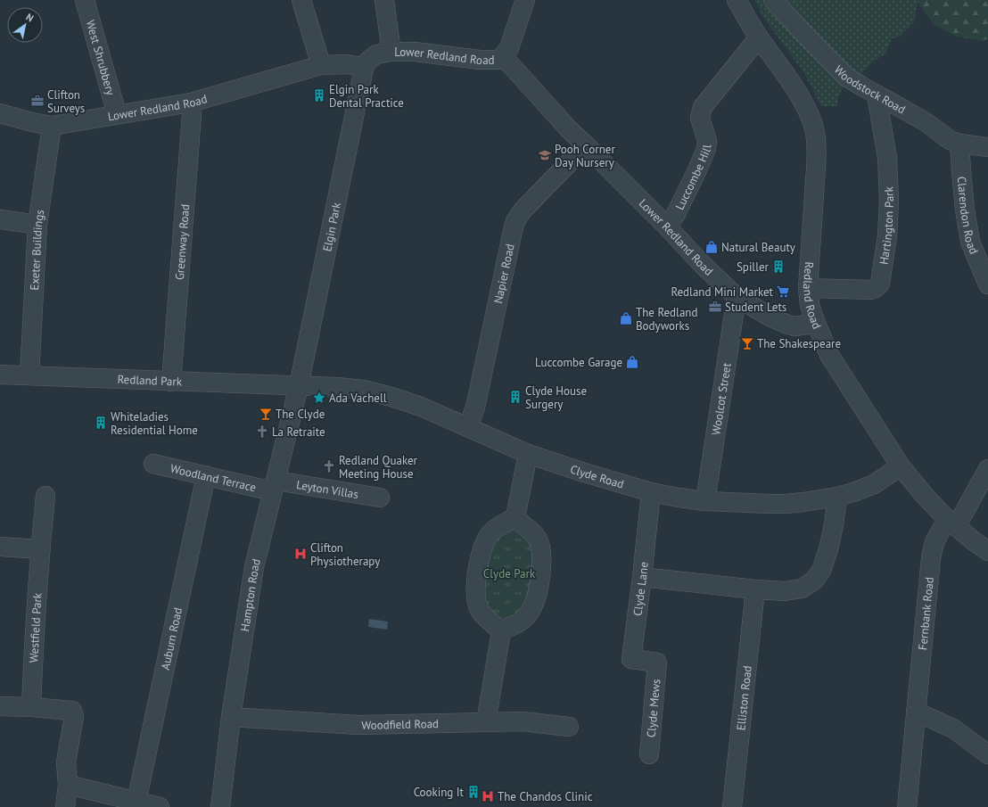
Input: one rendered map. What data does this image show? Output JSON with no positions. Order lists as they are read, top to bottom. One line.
{"streets":{"street":["Lower Redland Road","West Shrubbery","Woodstock Road","Luccombe Hill","Clarendon Road","Hartington Park","Elgin Park","Greenway Road","Exeter Buildings","Napier Road","Redland Road","Redland Park","Woolcot Street","Clyde Road","Woodland Terrace","Leyton Villas","Clyde Lane","Hampton Road","Fernbank Road","Westfield Park","Auburn Road","Elliston Road","Clyde Mews","Woodfield Road"]},"crossings":[["Lower Redland Road","West Shrubbery"],["Lower Redland Road","Luccombe Hill"],["Lower Redland Road","Elgin Park"],["Lower Redland Road","Greenway Road"],["Lower Redland Road","Exeter Buildings"],["Lower Redland Road","Napier Road"],["Lower Redland Road","Redland Road"],["Lower Redland Road","Woolcot Street"],["Woodstock Road","Clarendon Road"],["Woodstock Road","Hartington Park"],["Luccombe Hill","Redland Road"],["Hartington Park","Redland Road"],["Elgin Park","Redland Park"],["Elgin Park","Clyde Road"],["Elgin Park","Hampton Road"],["Greenway Road","Redland Park"],["Exeter Buildings","Redland Park"],["Napier Road","Clyde Road"],["Redland Road","Clyde Road"],["Redland Road","Fernbank Road"],["Redland Park","Clyde Road"],["Redland Park","Hampton Road"],["Woolcot Street","Clyde Road"],["Clyde Road","Clyde Lane"],["Clyde Road","Hampton Road"],["Woodland Terrace","Leyton Villas"],["Woodland Terrace","Hampton Road"],["Woodland Terrace","Auburn Road"],["Leyton Villas","Hampton Road"],["Clyde Lane","Clyde Mews"],["Hampton Road","Woodfield Road"]],"parks":["Clyde Park"],"places":{"building":["Elgin Park Dental Practice","Spiller","Clyde House Surgery","Whiteladies Residential Home","Cooking It"],"office":["Clifton Surveys","Student Lets"],"school or university":["Pooh Corner Day Nursery"],"shop":["Natural Beauty","The Redland Bodyworks","Luccombe Garage"],"supermarket":["Redland Mini Market"],"bar":["The Shakespeare","The Clyde"],"place":["Ada Vachell"],"church":["La Retraite","Redland Quaker Meeting House"],"hospital":["Clifton Physiotherapy","The Chandos Clinic"]},"north":"top right"}
